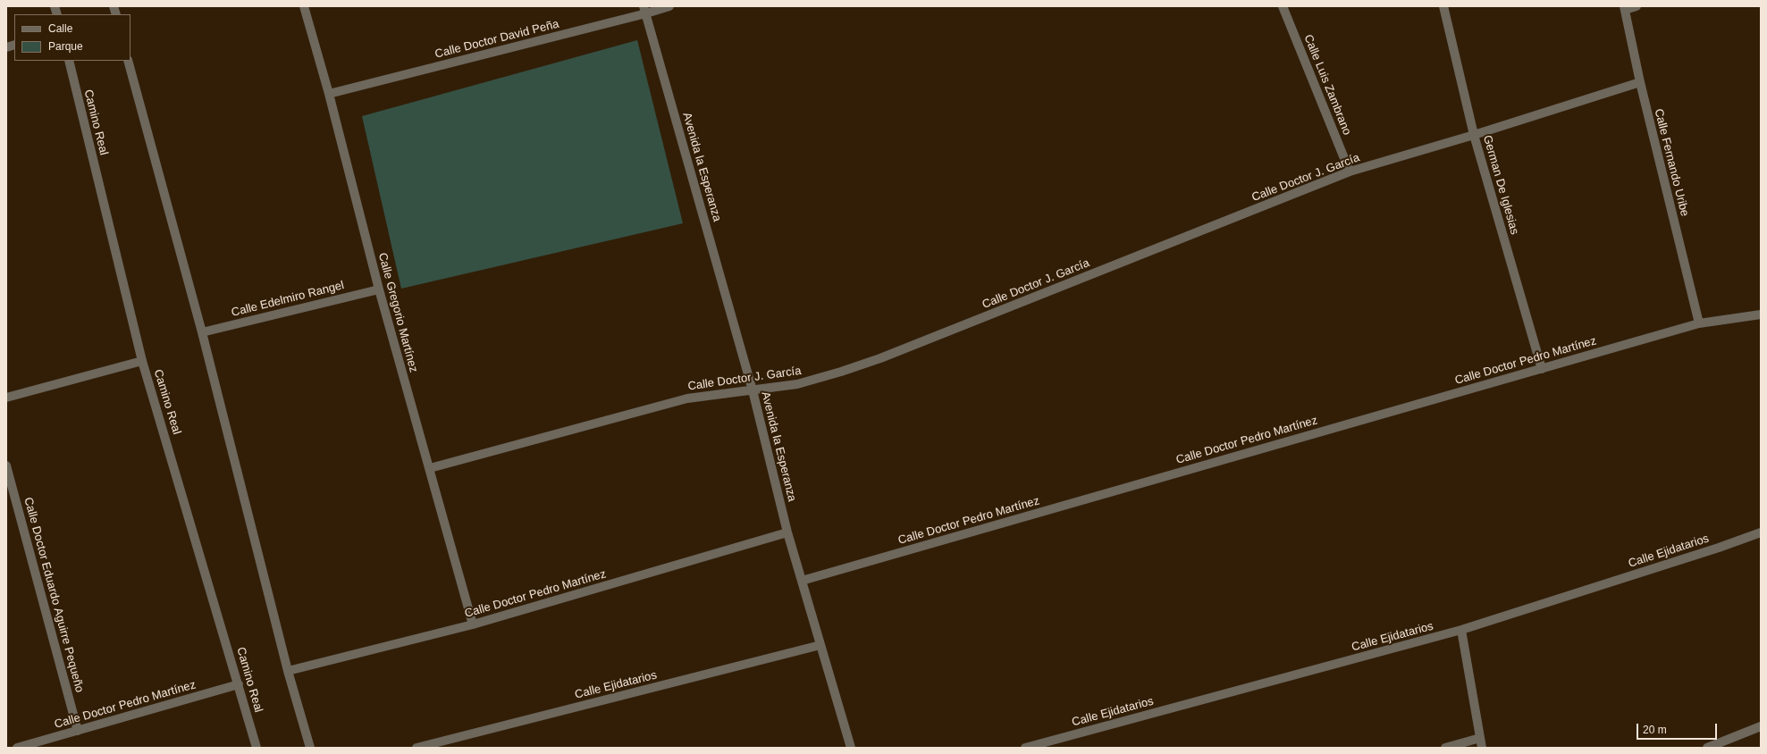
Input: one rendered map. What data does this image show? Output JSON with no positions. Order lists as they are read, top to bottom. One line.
{"streets":{"street":["Calle Doctor David Peña","Calle Luis Zambrano","Camino Real","Calle Fernando Uribe","Avenida la Esperanza","Calle Doctor J. García","German De Iglesias","Calle Edelmiro Rangel","Calle Gregorio Martínez","Calle Doctor Pedro Martínez","Calle Ejidatarios","Calle Doctor Eduardo Aguirre Pequeño"]},"crossings":[["Calle Doctor David Peña","Avenida la Esperanza"],["Calle Doctor David Peña","Calle Gregorio Martínez"],["Calle Luis Zambrano","Calle Doctor J. García"],["Camino Real","Calle Doctor Pedro Martínez"],["Calle Fernando Uribe","Calle Doctor J. García"],["Calle Fernando Uribe","Calle Doctor Pedro Martínez"],["Avenida la Esperanza","Calle Doctor J. García"],["Avenida la Esperanza","Calle Doctor Pedro Martínez"],["Avenida la Esperanza","Calle Ejidatarios"],["Calle Doctor J. García","German De Iglesias"],["Calle Doctor J. García","Calle Gregorio Martínez"],["German De Iglesias","Calle Doctor Pedro Martínez"],["Calle Edelmiro Rangel","Calle Gregorio Martínez"],["Calle Gregorio Martínez","Calle Doctor Pedro Martínez"],["Calle Doctor Pedro Martínez","Calle Doctor Eduardo Aguirre Pequeño"]],"legend":["Calle","Parque"],"scale_bar":"20 m"}
